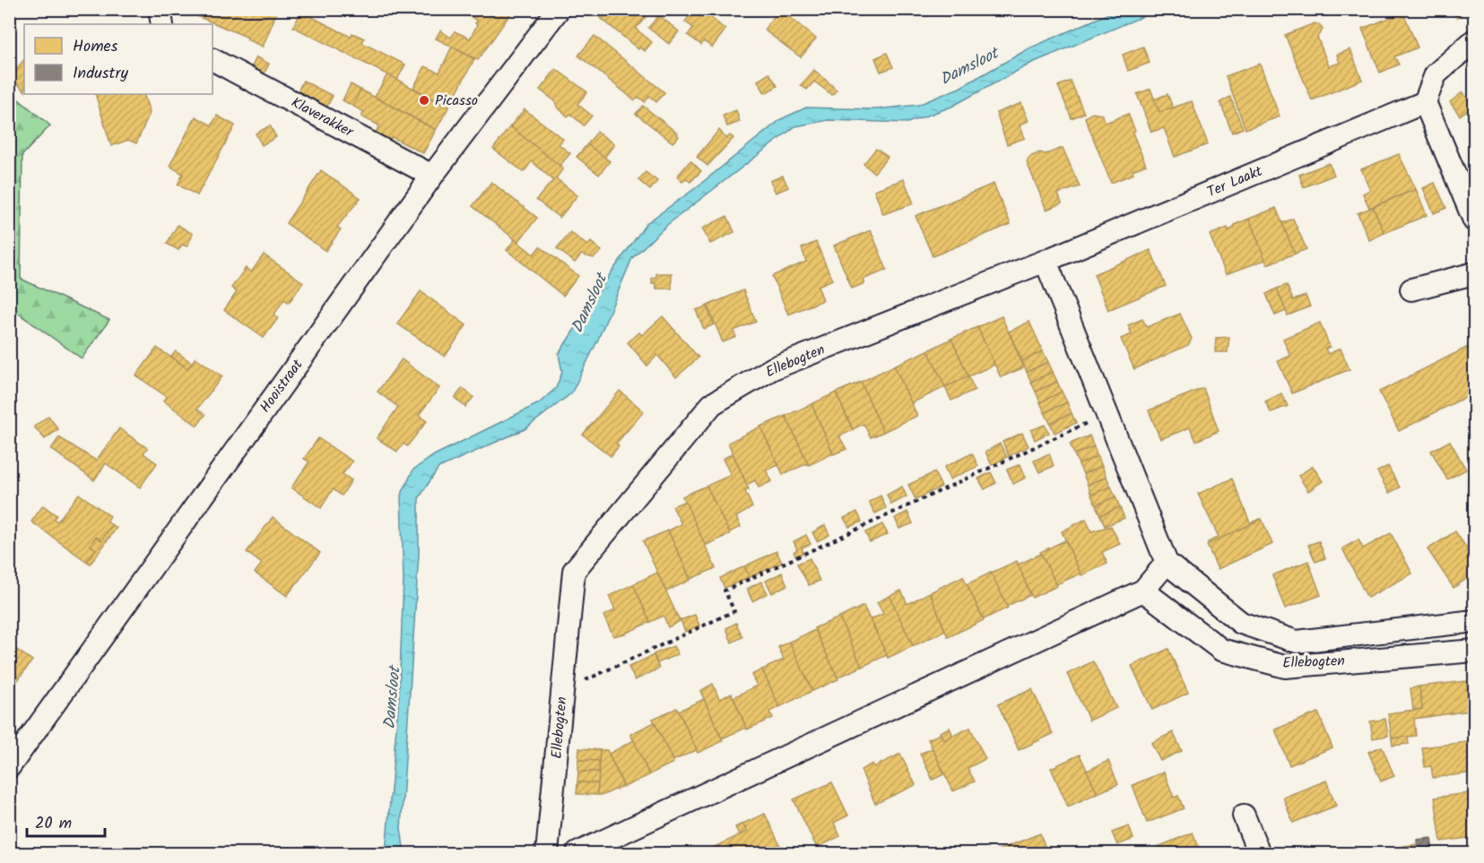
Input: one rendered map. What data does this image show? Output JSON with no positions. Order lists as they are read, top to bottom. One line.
{"streets":{"street":["Klaverakker","Ter Laakt","Ellebogten","Hooistraat"]},"crossings":[["Klaverakker","Hooistraat"],["Ter Laakt","Ellebogten"]],"water":["Damsloot"],"places":["Picasso"],"legend":["Homes","Industry"],"scale_bar":"20 m"}
